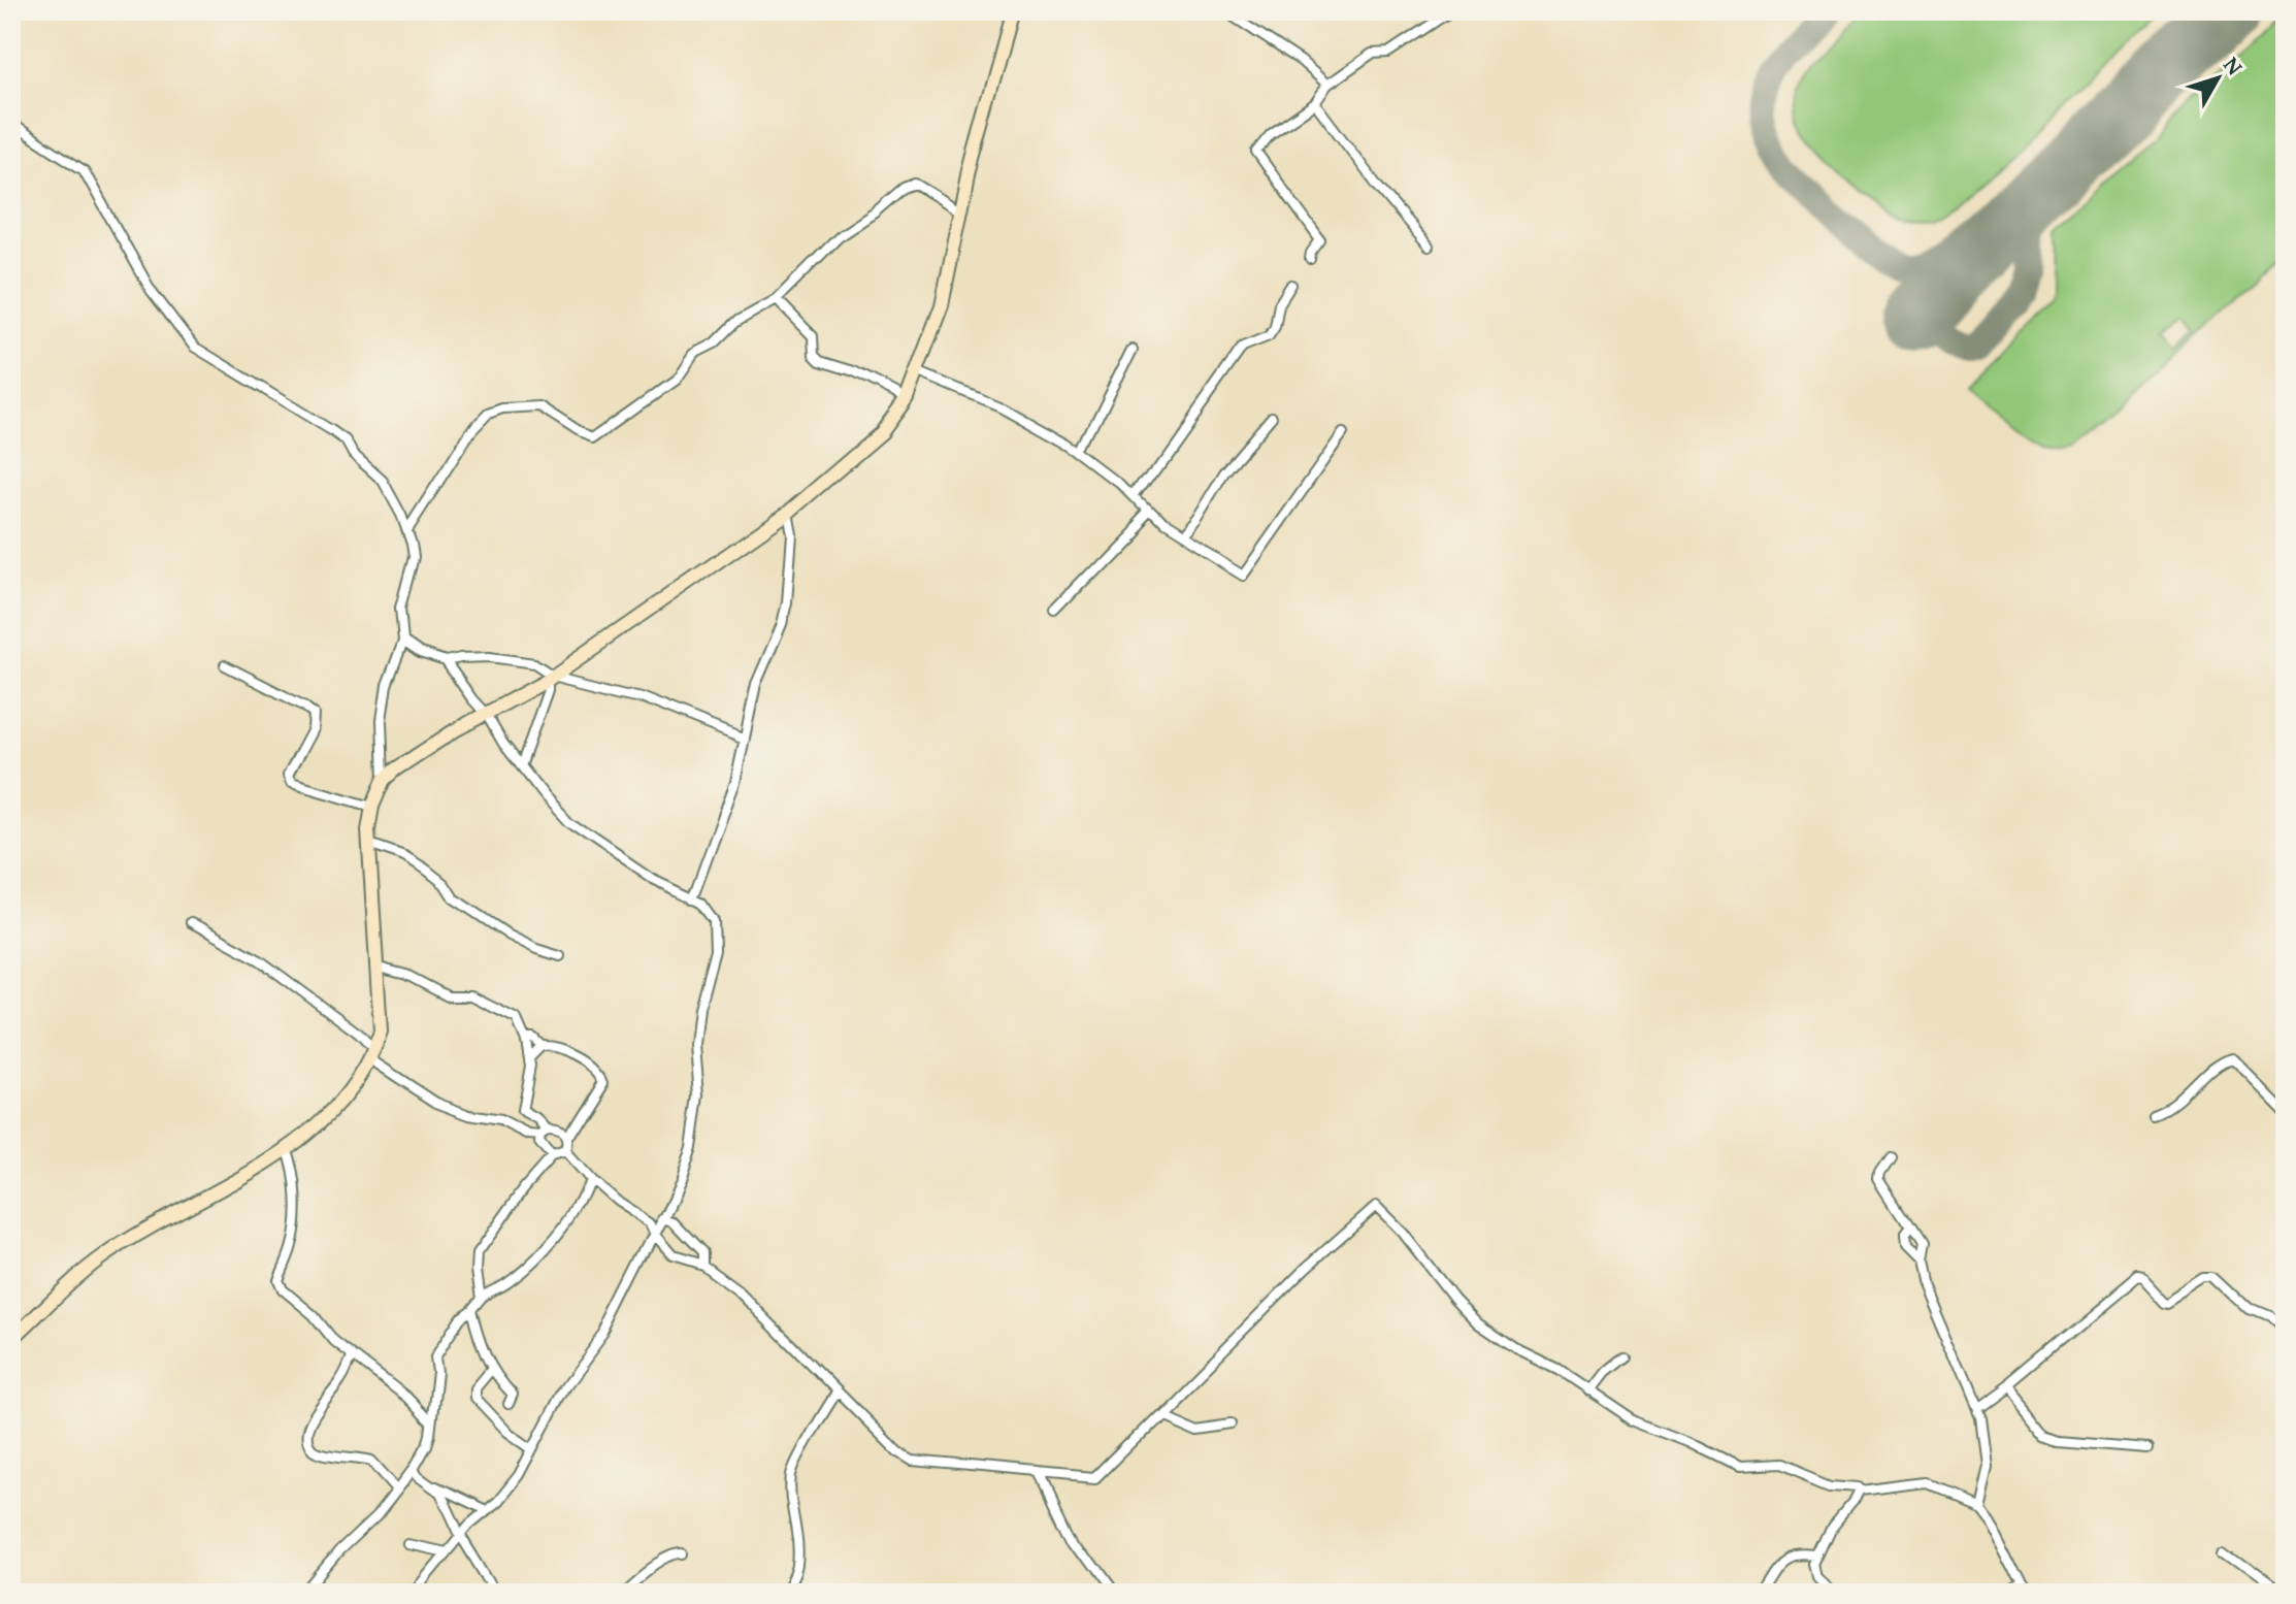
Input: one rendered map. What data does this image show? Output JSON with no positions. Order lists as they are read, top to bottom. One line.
{"north":"top right"}
